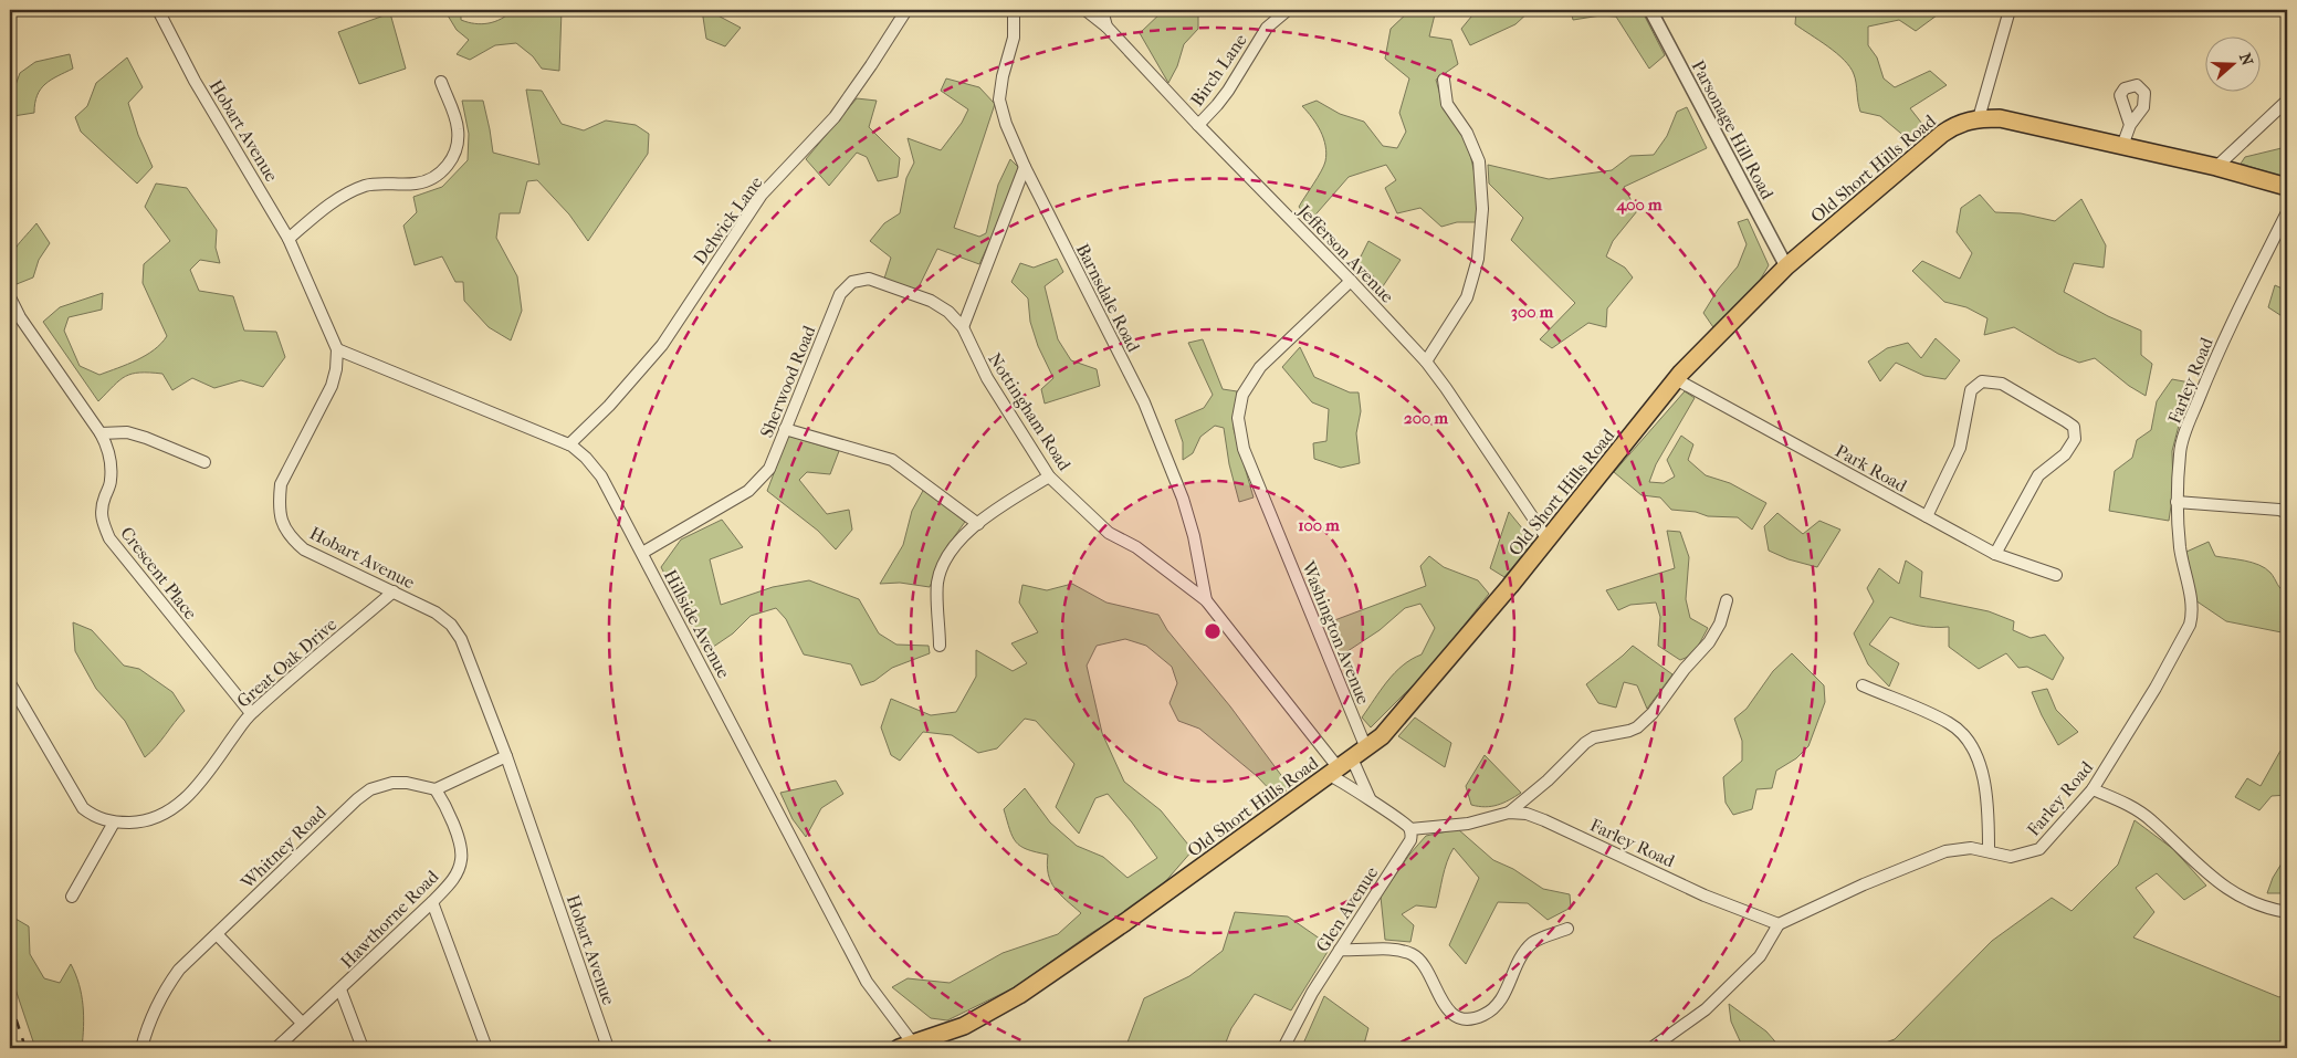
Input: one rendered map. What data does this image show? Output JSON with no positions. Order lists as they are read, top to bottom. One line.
{"streets":{"main road":["Old Short Hills Road"],"street":["Birch Lane","Parsonage Hill Road","Hobart Avenue","Delwick Lane","Jefferson Avenue","Barnsdale Road","Farley Road","Sherwood Road","Nottingham Road","Park Road","Crescent Place","Hillside Avenue","Washington Avenue","Great Oak Drive","Whitney Road","Glen Avenue","Hawthorne Road"]},"crossings":[["Birch Lane","Jefferson Avenue"],["Parsonage Hill Road","Old Short Hills Road"],["Hobart Avenue","Hillside Avenue"],["Hobart Avenue","Great Oak Drive"],["Old Short Hills Road","Jefferson Avenue"],["Old Short Hills Road","Nottingham Road"],["Old Short Hills Road","Park Road"],["Old Short Hills Road","Hillside Avenue"],["Old Short Hills Road","Washington Avenue"],["Delwick Lane","Hillside Avenue"],["Jefferson Avenue","Washington Avenue"],["Barnsdale Road","Nottingham Road"],["Farley Road","Glen Avenue"],["Sherwood Road","Nottingham Road"],["Sherwood Road","Hillside Avenue"],["Crescent Place","Great Oak Drive"],["Whitney Road","Hawthorne Road"]],"north":"right","rings":["400 m","300 m","200 m","100 m"]}
